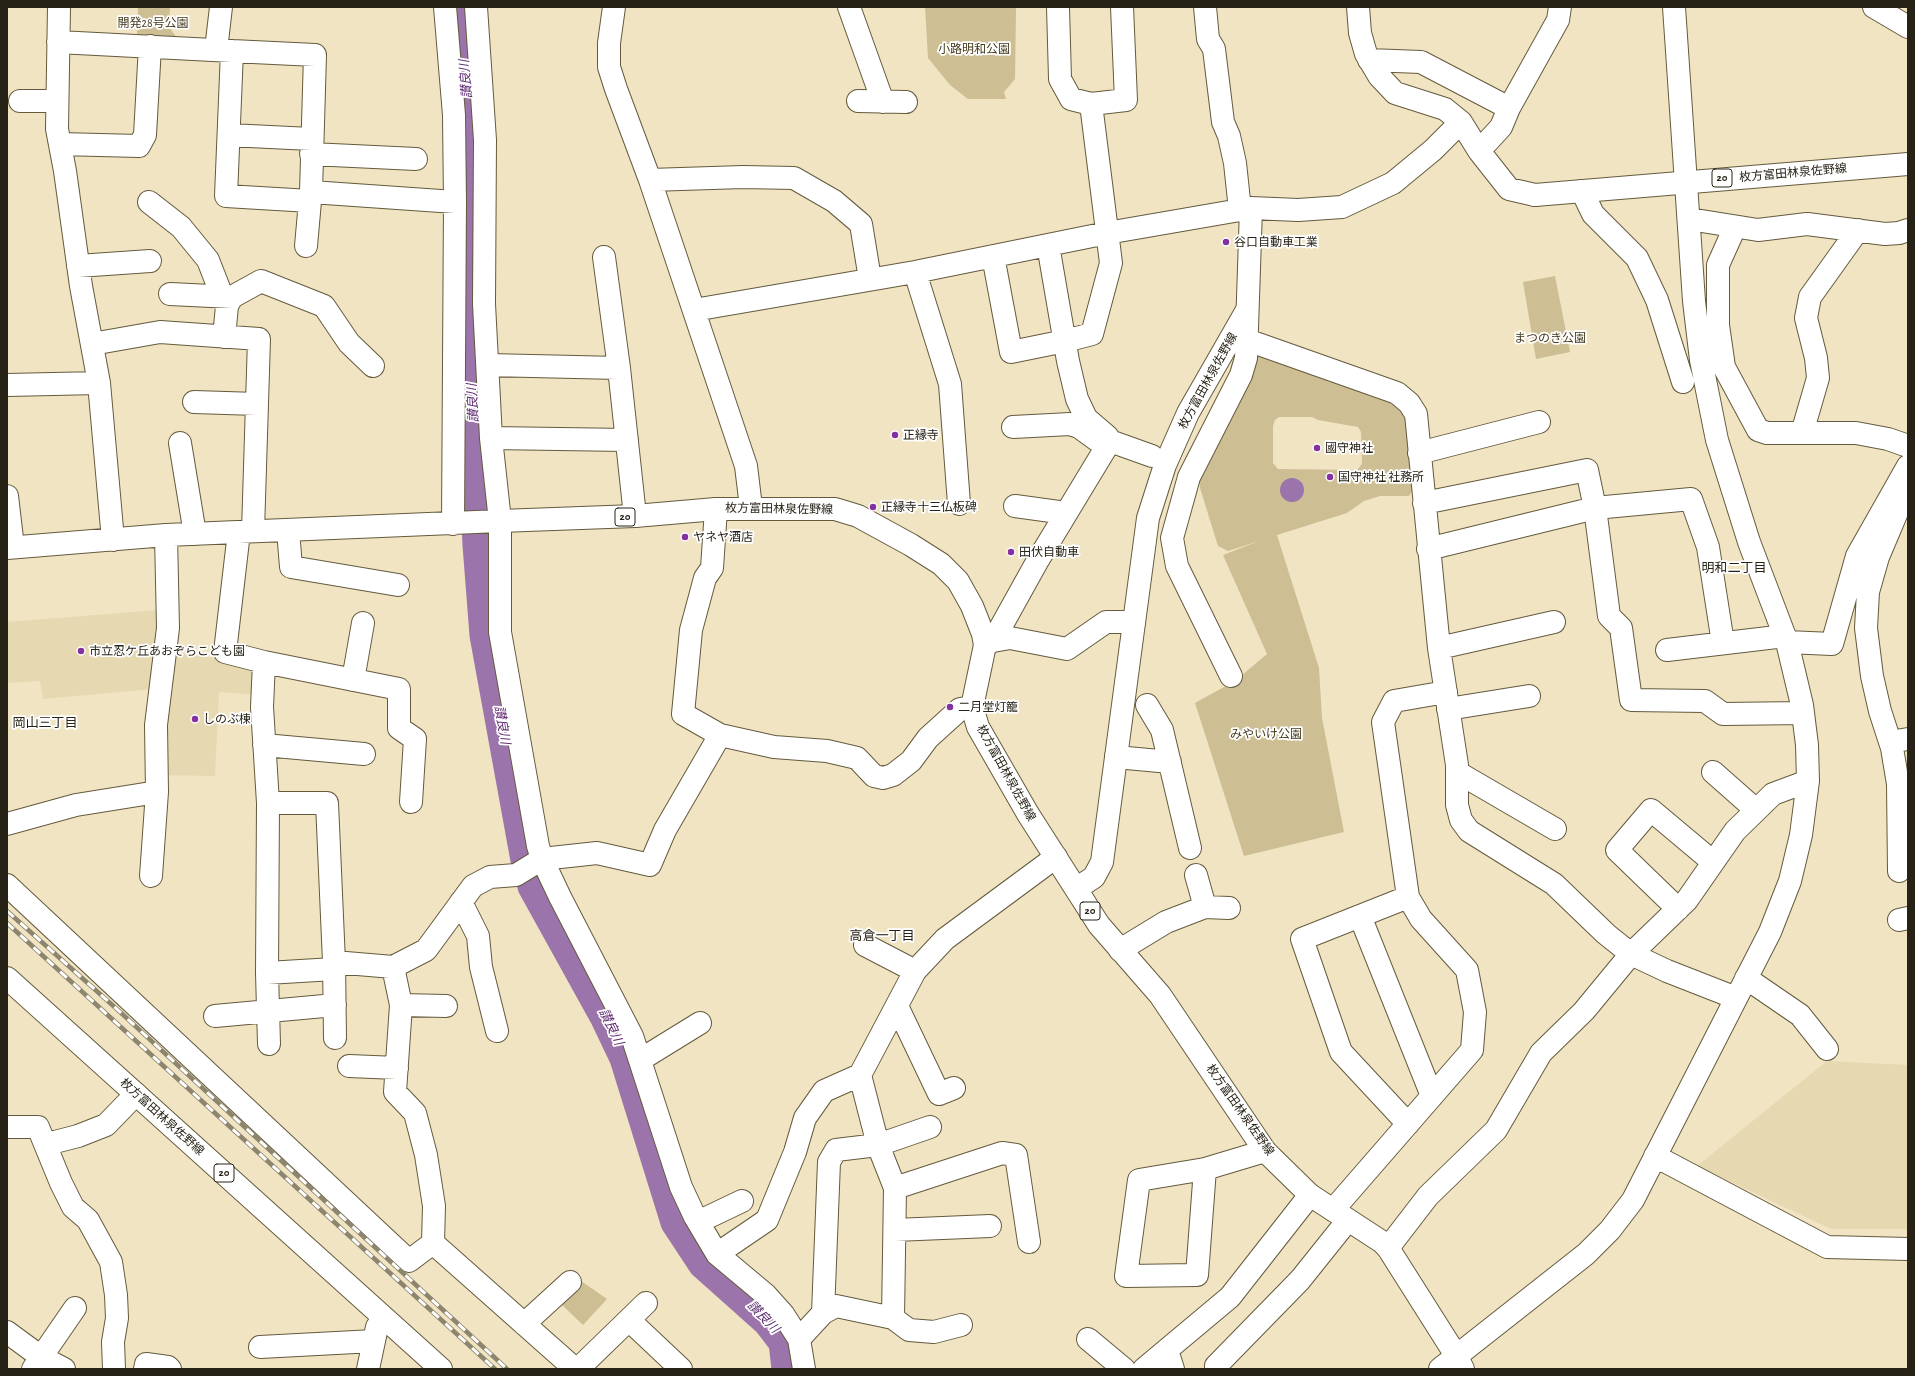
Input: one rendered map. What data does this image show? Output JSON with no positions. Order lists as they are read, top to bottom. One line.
{"streets":{"street":["枚方富田林泉佐野線","20"]},"districts":["明和二丁目","岡山三丁目","高倉一丁目"],"water":["讃良川"],"parks":["開発28号公園","小路明和公園","まつのき公園","みやいけ公園"],"places":["谷口自動車工業","正縁寺","國守神社","国守神社 社務所","正縁寺十三仏板碑","ヤネヤ酒店","田伏自動車","市立忍ケ丘あおぞらこども園","二月堂灯籠","しのぶ棟"]}
